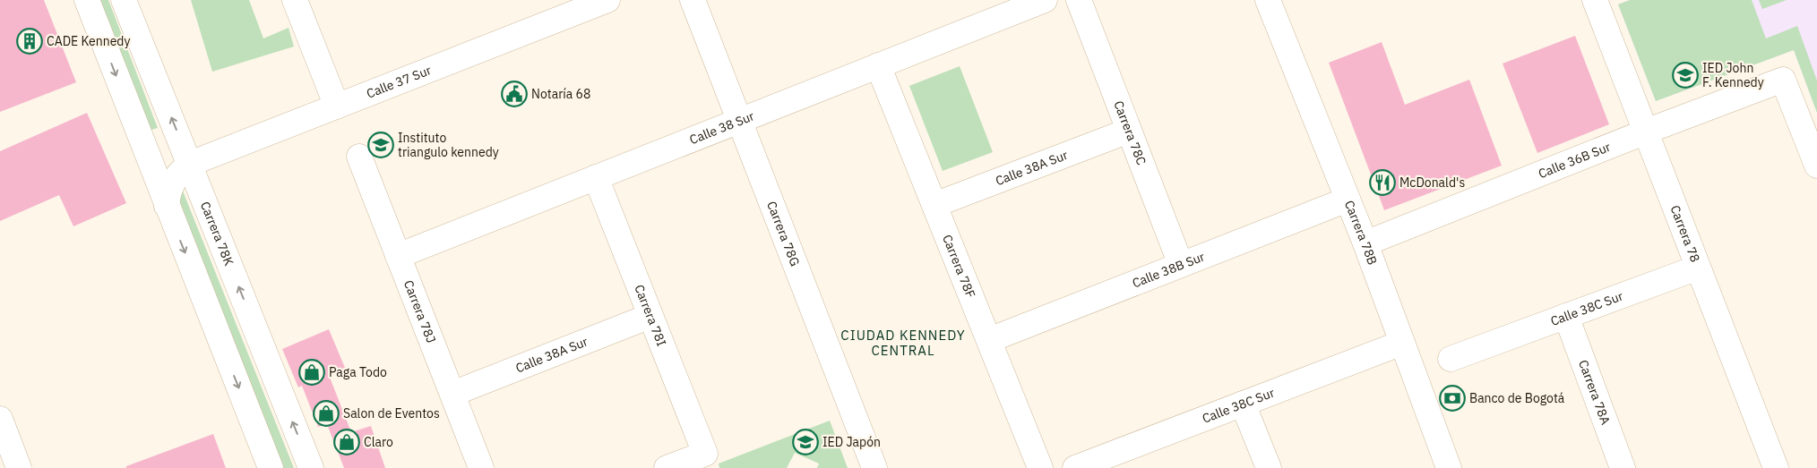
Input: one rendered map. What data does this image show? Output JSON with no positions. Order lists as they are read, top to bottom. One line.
{"streets":{"street":["Calle 37 Sur","Calle 38 Sur","Carrera 78C","Calle 36B Sur","Calle 38A Sur","Carrera 78B","Carrera 78K","Carrera 78G","Carrera 78","Carrera 78F","Calle 38B Sur","Calle 38C Sur","Carrera 78J","Carrera 78I","Carrera 78A"]},"crossings":[["Calle 37 Sur","Carrera 78K"],["Calle 38 Sur","Carrera 78G"],["Calle 38 Sur","Carrera 78F"],["Calle 38 Sur","Carrera 78J"],["Calle 38 Sur","Carrera 78I"],["Carrera 78C","Calle 38A Sur"],["Carrera 78C","Calle 38B Sur"],["Calle 36B Sur","Carrera 78B"],["Calle 36B Sur","Carrera 78"],["Calle 38A Sur","Carrera 78F"],["Calle 38A Sur","Carrera 78J"],["Calle 38A Sur","Carrera 78I"],["Carrera 78B","Calle 38B Sur"],["Carrera 78B","Calle 38C Sur"],["Carrera 78","Calle 38C Sur"],["Carrera 78F","Calle 38B Sur"],["Calle 38C Sur","Carrera 78A"]],"districts":["CIUDAD KENNEDY CENTRAL"],"places":{"building":["CADE Kennedy"],"school or university":["IED John F. Kennedy","Instituto triangulo kennedy","IED Japón"],"public building":["Notaría 68"],"restaurant":["McDonald's"],"shop":["Paga Todo","Salon de Eventos","Claro"],"bank":["Banco de Bogotá"]}}
